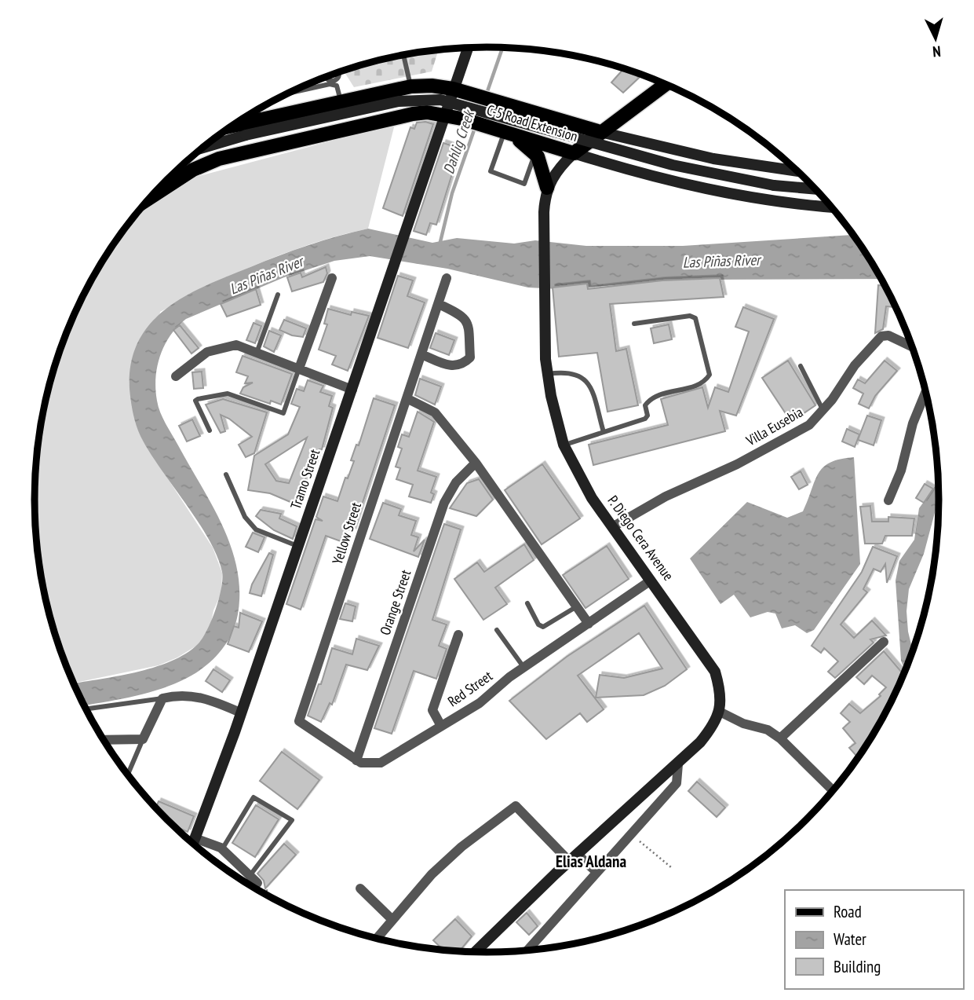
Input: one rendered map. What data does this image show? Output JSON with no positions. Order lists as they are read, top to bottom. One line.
{"streets":{"main road":["C-5 Road Extension","Tramo Street","P. Diego Cera Avenue"],"street":["Villa Eusebia","Yellow Street","Orange Street","Red Street"]},"crossings":[["C-5 Road Extension","Tramo Street"],["C-5 Road Extension","P. Diego Cera Avenue"],["Villa Eusebia","P. Diego Cera Avenue"],["Yellow Street","Orange Street"],["Yellow Street","Red Street"],["P. Diego Cera Avenue","Red Street"],["Orange Street","Red Street"]],"districts":["Elias Aldana"],"water":["Dahlig Creek","Las Piñas River"],"legend":["Road","Water","Building"],"north":"bottom"}
